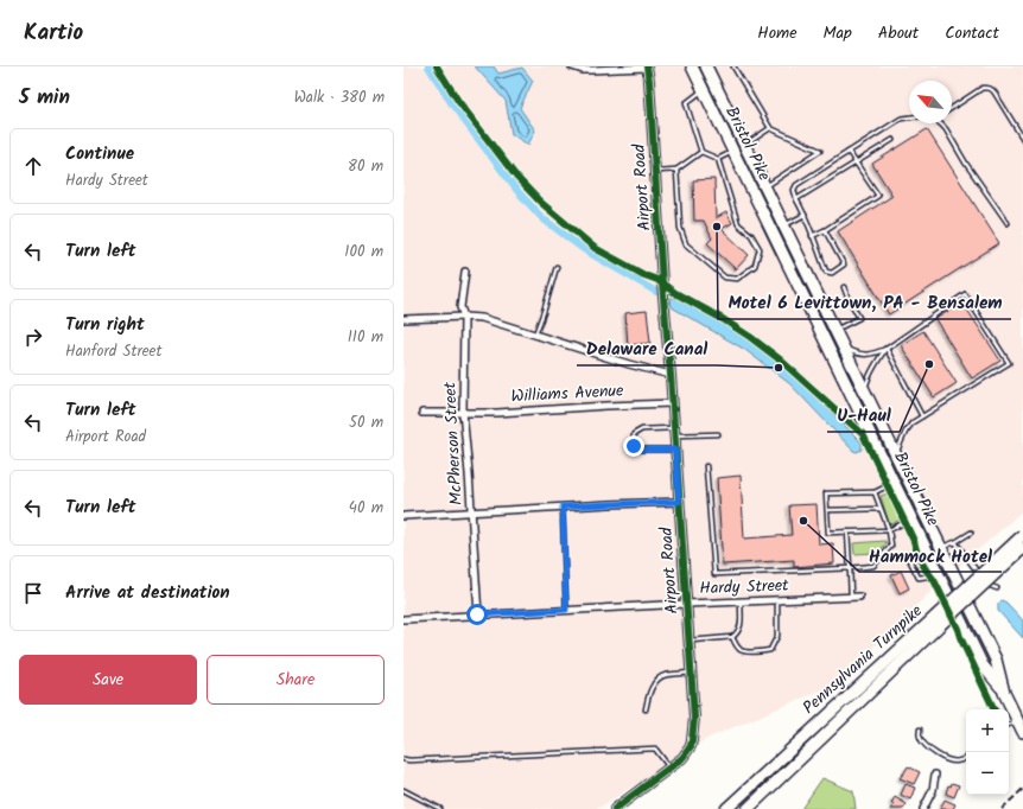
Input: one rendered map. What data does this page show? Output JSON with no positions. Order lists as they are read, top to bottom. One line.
{"streets":{"highway":["Bristol Pike","Pennsylvania Turnpike"],"street":["Airport Road","Williams Avenue","McPherson Street","Hardy Street"]},"crossings":[["Airport Road","Williams Avenue"],["Airport Road","Hardy Street"],["Williams Avenue","McPherson Street"],["McPherson Street","Hardy Street"]],"places":["Motel 6 Levittown, PA - Bensalem","U-Haul","Delaware Canal","Hammock Hotel"],"north":"top left","page":{"header":"Kartio","nav":["Home","Map","About","Contact"],"heading":["5 min","Walk · 380 m"],"list":[["Continue","Hardy Street","80 m"],["Turn left","100 m"],["Turn right","Hanford Street","110 m"],["Turn left","Airport Road","50 m"],["Turn left","40 m"],"Arrive at destination"],"buttons":["Save","Share"],"map_buttons":["+","−"]}}
